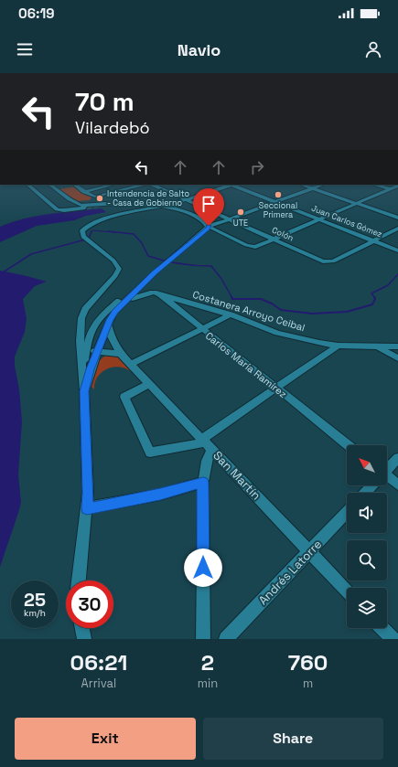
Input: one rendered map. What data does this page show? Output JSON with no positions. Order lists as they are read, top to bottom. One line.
{"streets":{"street":["Juan Carlos Gómez","Colón","Costanera Arroyo Ceibal","Carlos María Ramírez","San Martín","Andrés Latorre"]},"crossings":[["Juan Carlos Gómez","Colón"],["Costanera Arroyo Ceibal","Carlos María Ramírez"],["San Martín","Andrés Latorre"]],"places":["Seccional Primera","Intendencia de Salto - Casa de Gobierno","UTE"],"north":"top left","page":{"status":"06:19","header":"Navio","turn":["70 m","Vilardebó"],"speed":"25 km/h","limit":"30","eta":["06:21","Arrival","2","min","760","m"],"buttons":["Exit","Share"]}}
